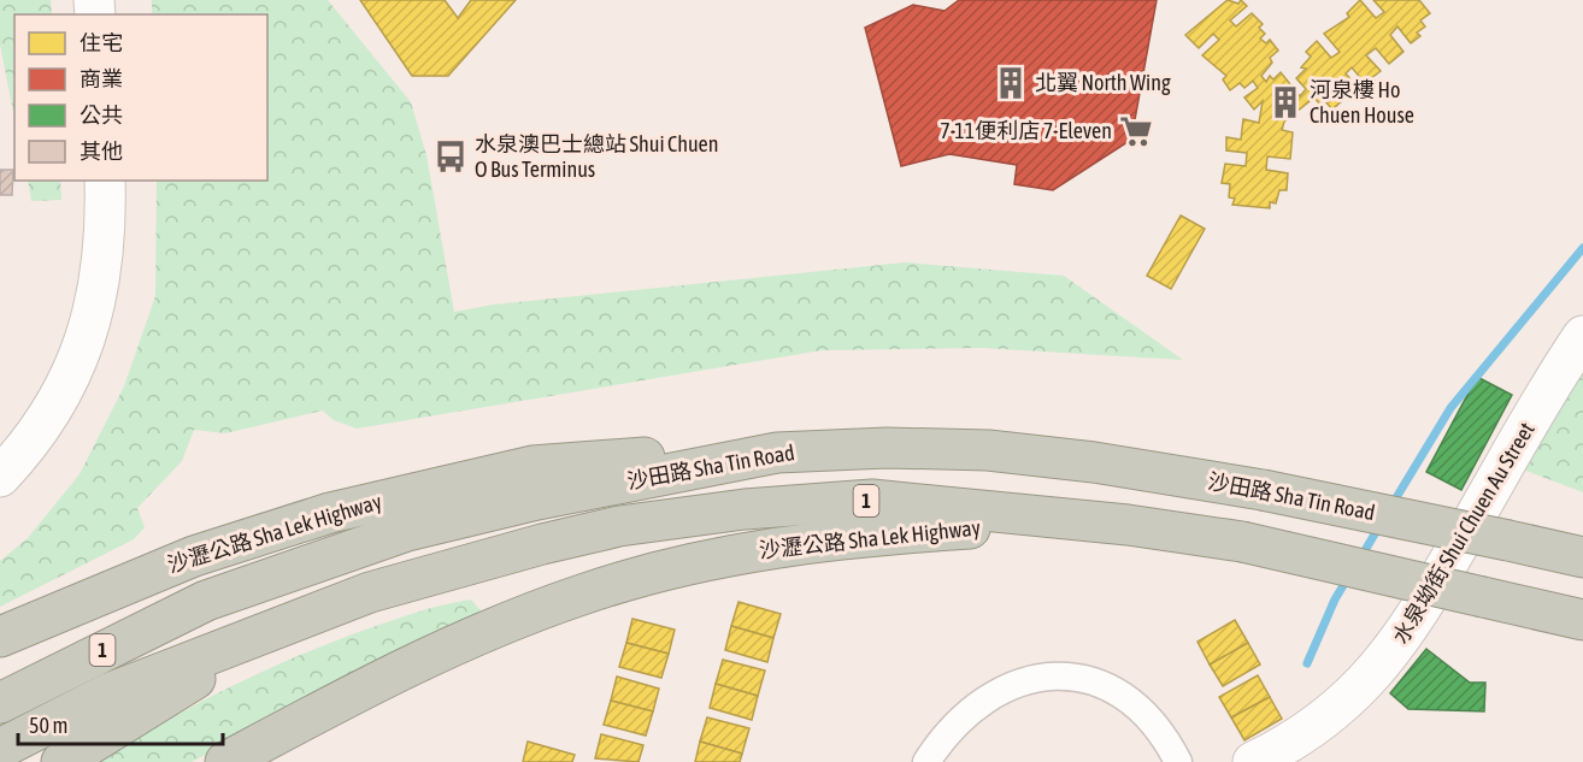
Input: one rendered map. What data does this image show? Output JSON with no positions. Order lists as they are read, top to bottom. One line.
{"streets":{"highway":["沙田路 Sha Tin Road","1","沙瀝公路 Sha Lek Highway"],"street":["水泉坳街 Shui Chuen Au Street"]},"crossings":[["沙田路 Sha Tin Road","沙瀝公路 Sha Lek Highway"]],"places":{"building":["北翼 North Wing","河泉樓 Ho Chuen House"],"supermarket":["7-11便利店 7-Eleven"],"bus stop":["水泉澳巴士總站 Shui Chuen O Bus Terminus"]},"legend":["住宅","商業","公共","其他"],"scale_bar":"50 m"}
